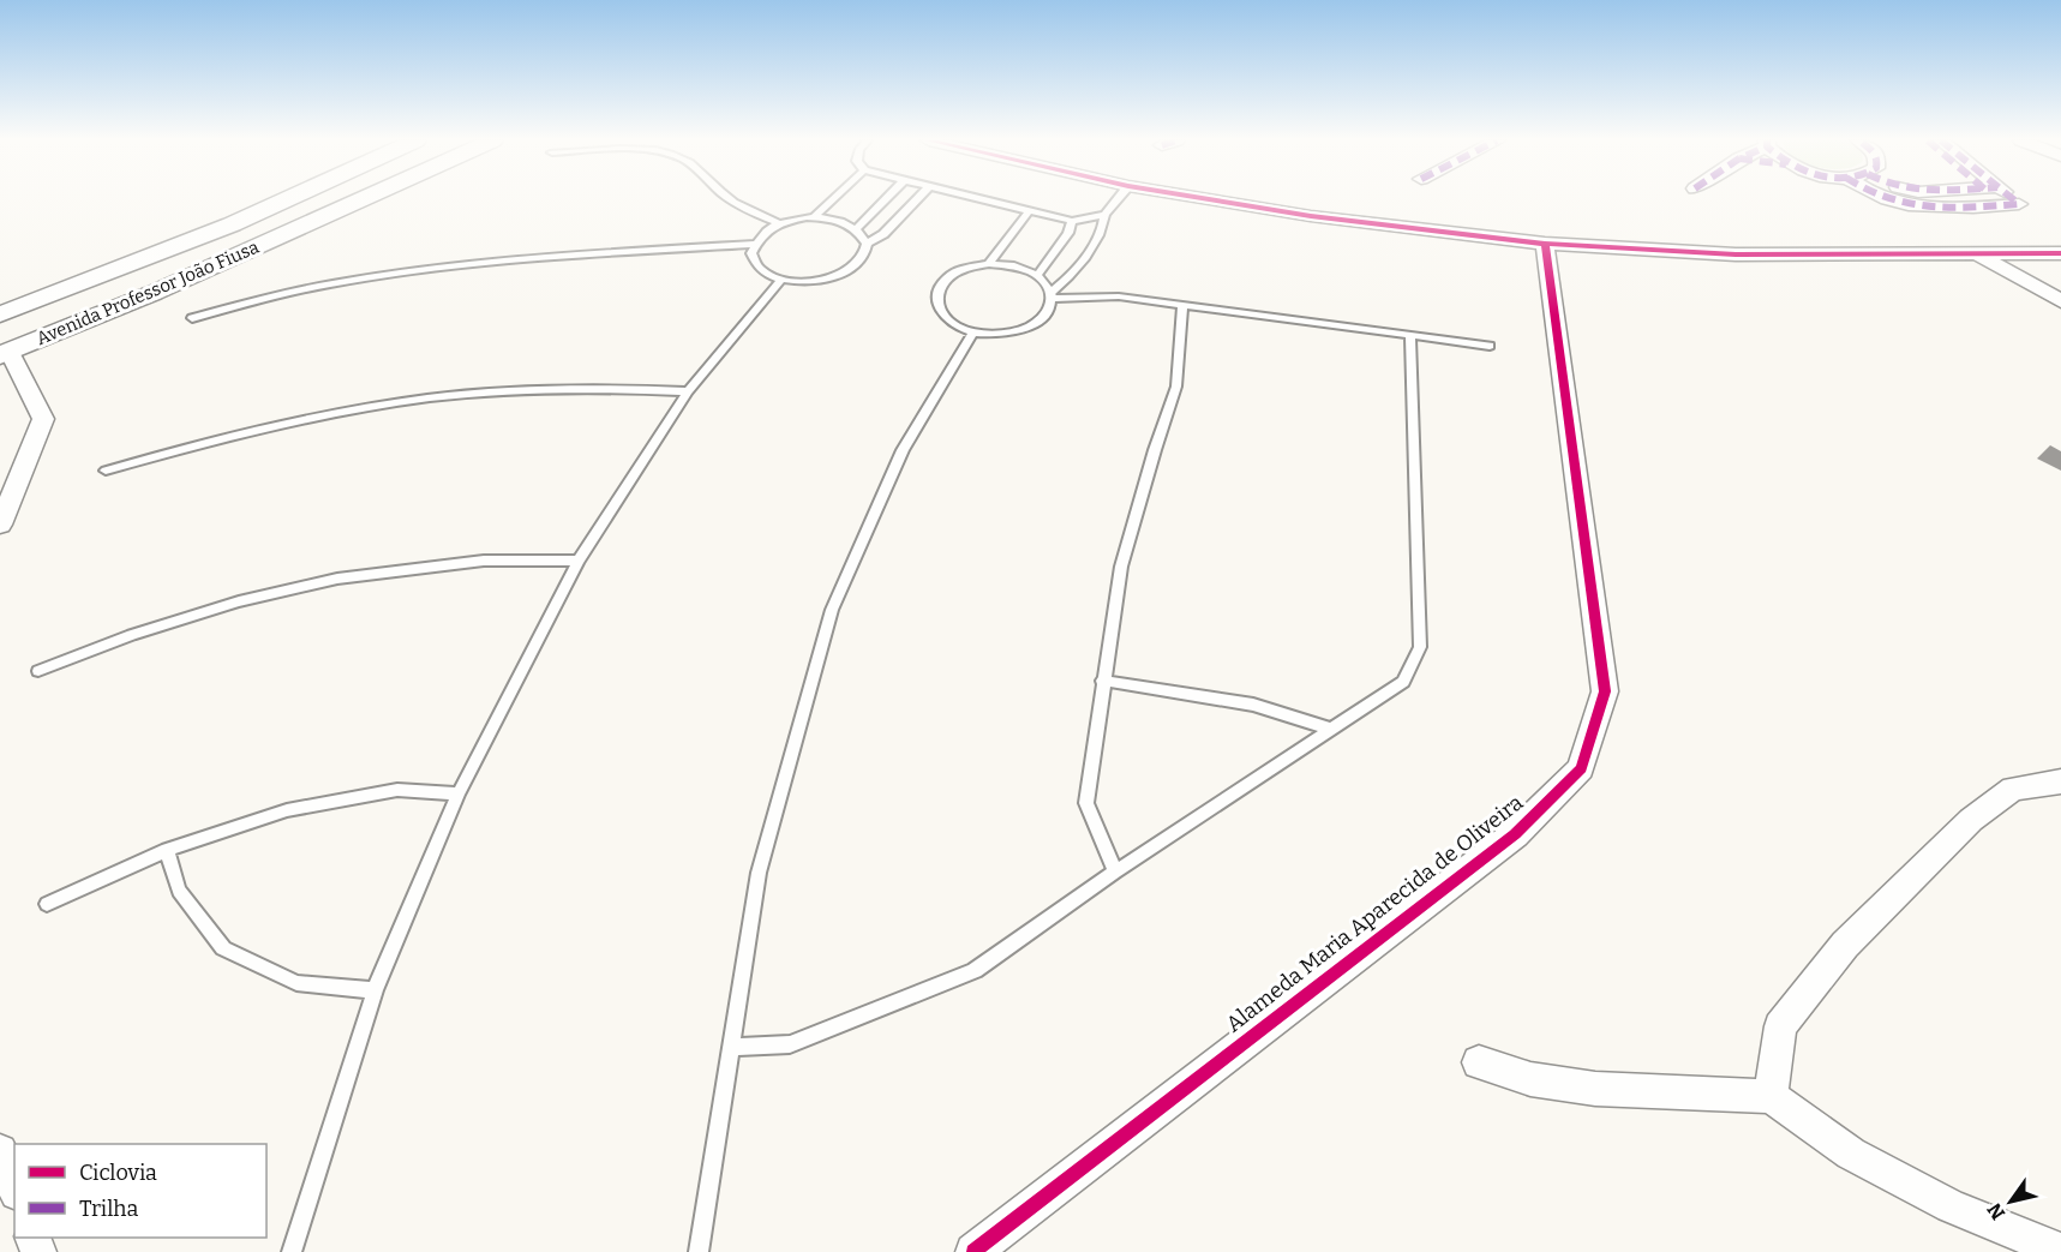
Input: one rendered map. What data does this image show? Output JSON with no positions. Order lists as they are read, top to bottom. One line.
{"streets":{"street":["Avenida Professor João Fiusa","Alameda Maria Aparecida de Oliveira"]},"legend":["Ciclovia","Trilha"],"north":"bottom left"}
